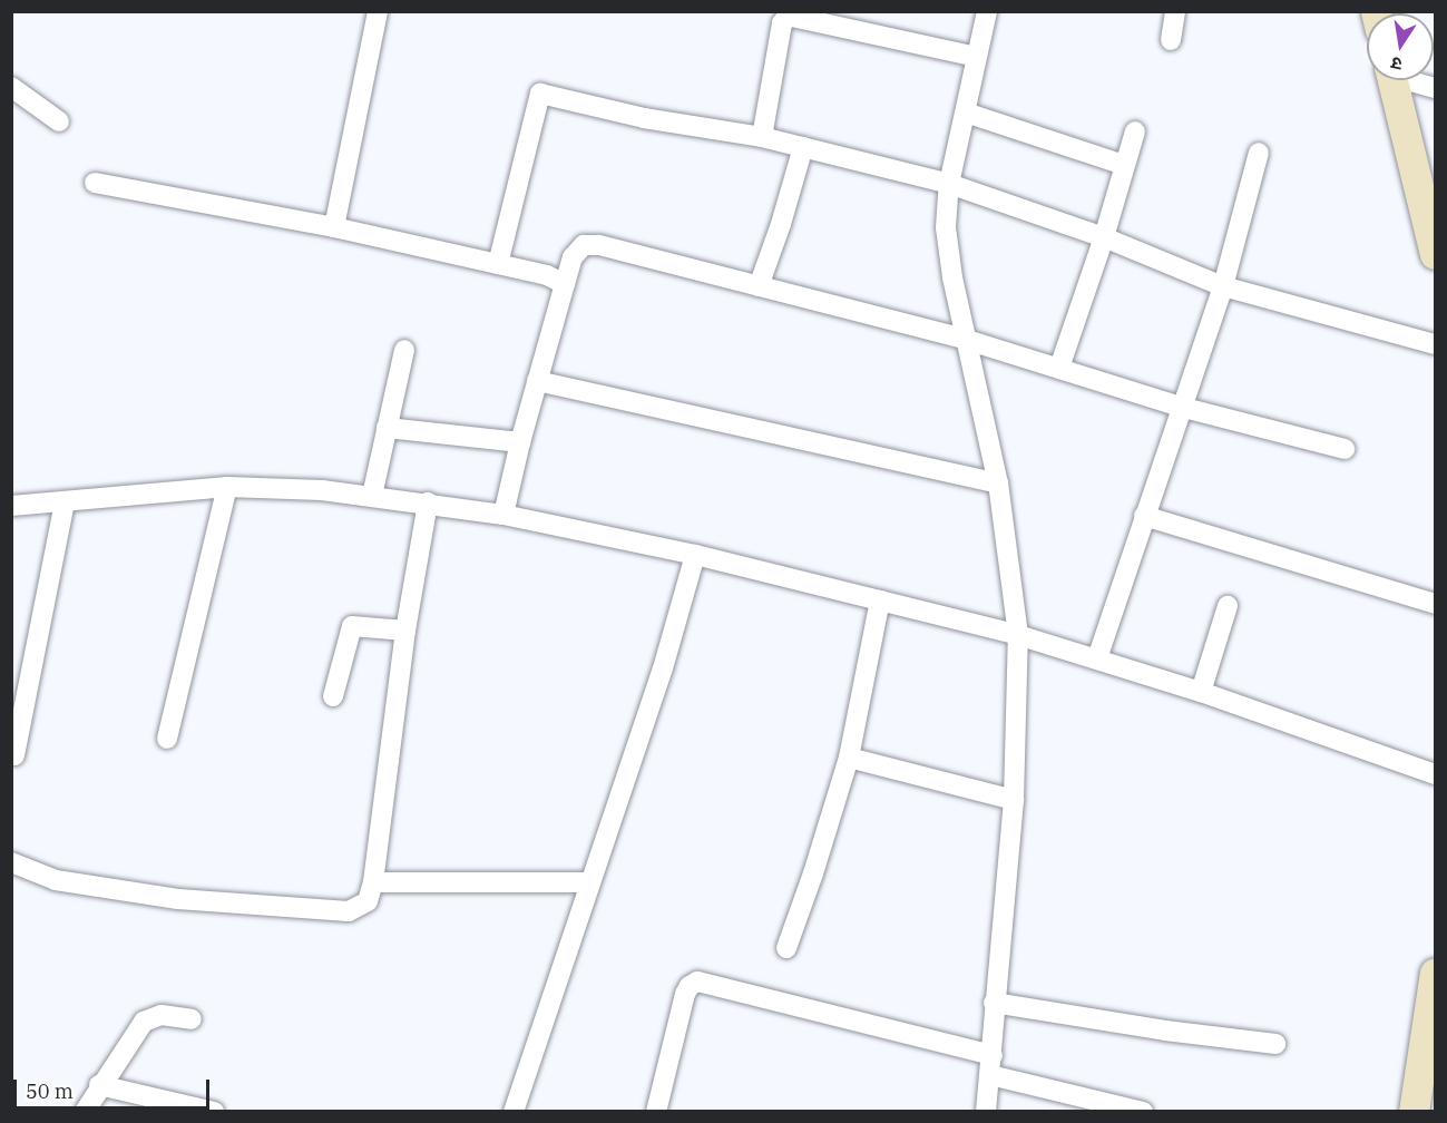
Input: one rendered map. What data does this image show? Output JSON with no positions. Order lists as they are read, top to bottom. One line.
{"scale_bar":"50 m","north":"bottom"}
